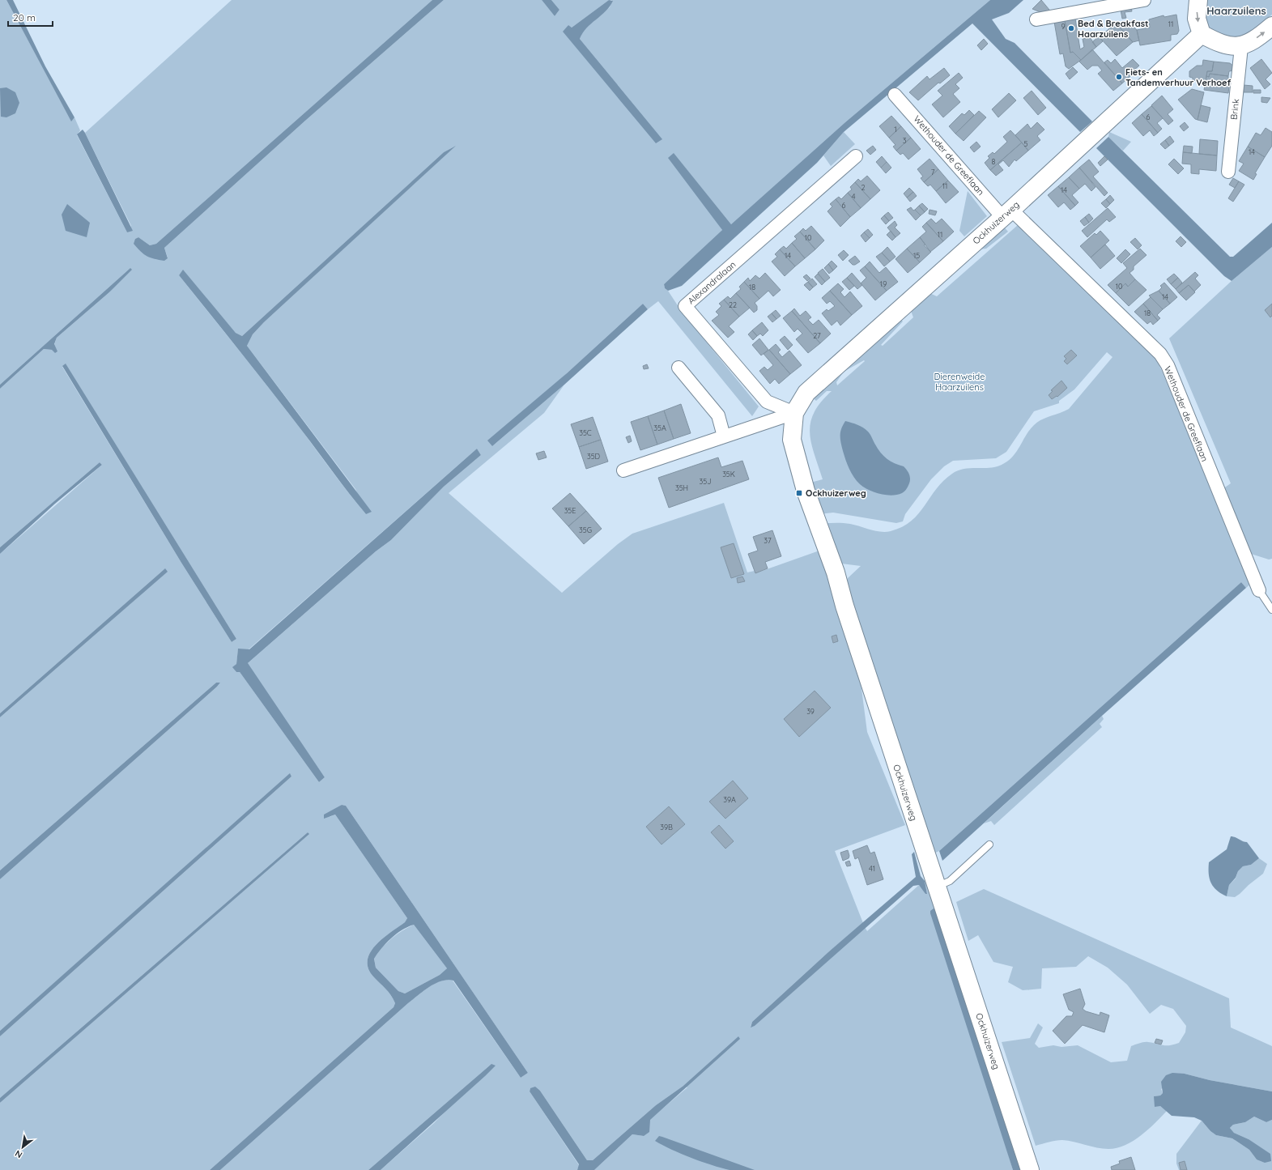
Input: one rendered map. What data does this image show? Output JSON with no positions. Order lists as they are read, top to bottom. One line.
{"streets":{"street":["Brink","Wethouder de Greeflaan","Ockhuizerweg","Alexandralaan"]},"crossings":[["Wethouder de Greeflaan","Ockhuizerweg"],["Ockhuizerweg","Alexandralaan"]],"districts":["Haarzuilens"],"parks":["Dierenweide Haarzuilens"],"places":{"other":["Bed & Breakfast Haarzuilens","Fiets- en Tandemverhuur Verhoef"],"transit":["Ockhuizerweg"]},"house_numbers":["11","9","6","1","3","5","14","8","7","11","2","14","4","6","11","10","14","15","19","10","18","14","22","18","27","35A","35C","35D","35K","35J","35H","35E","35G","37","39","39A","39B","41"],"scale_bar":"20 m","north":"bottom left"}
